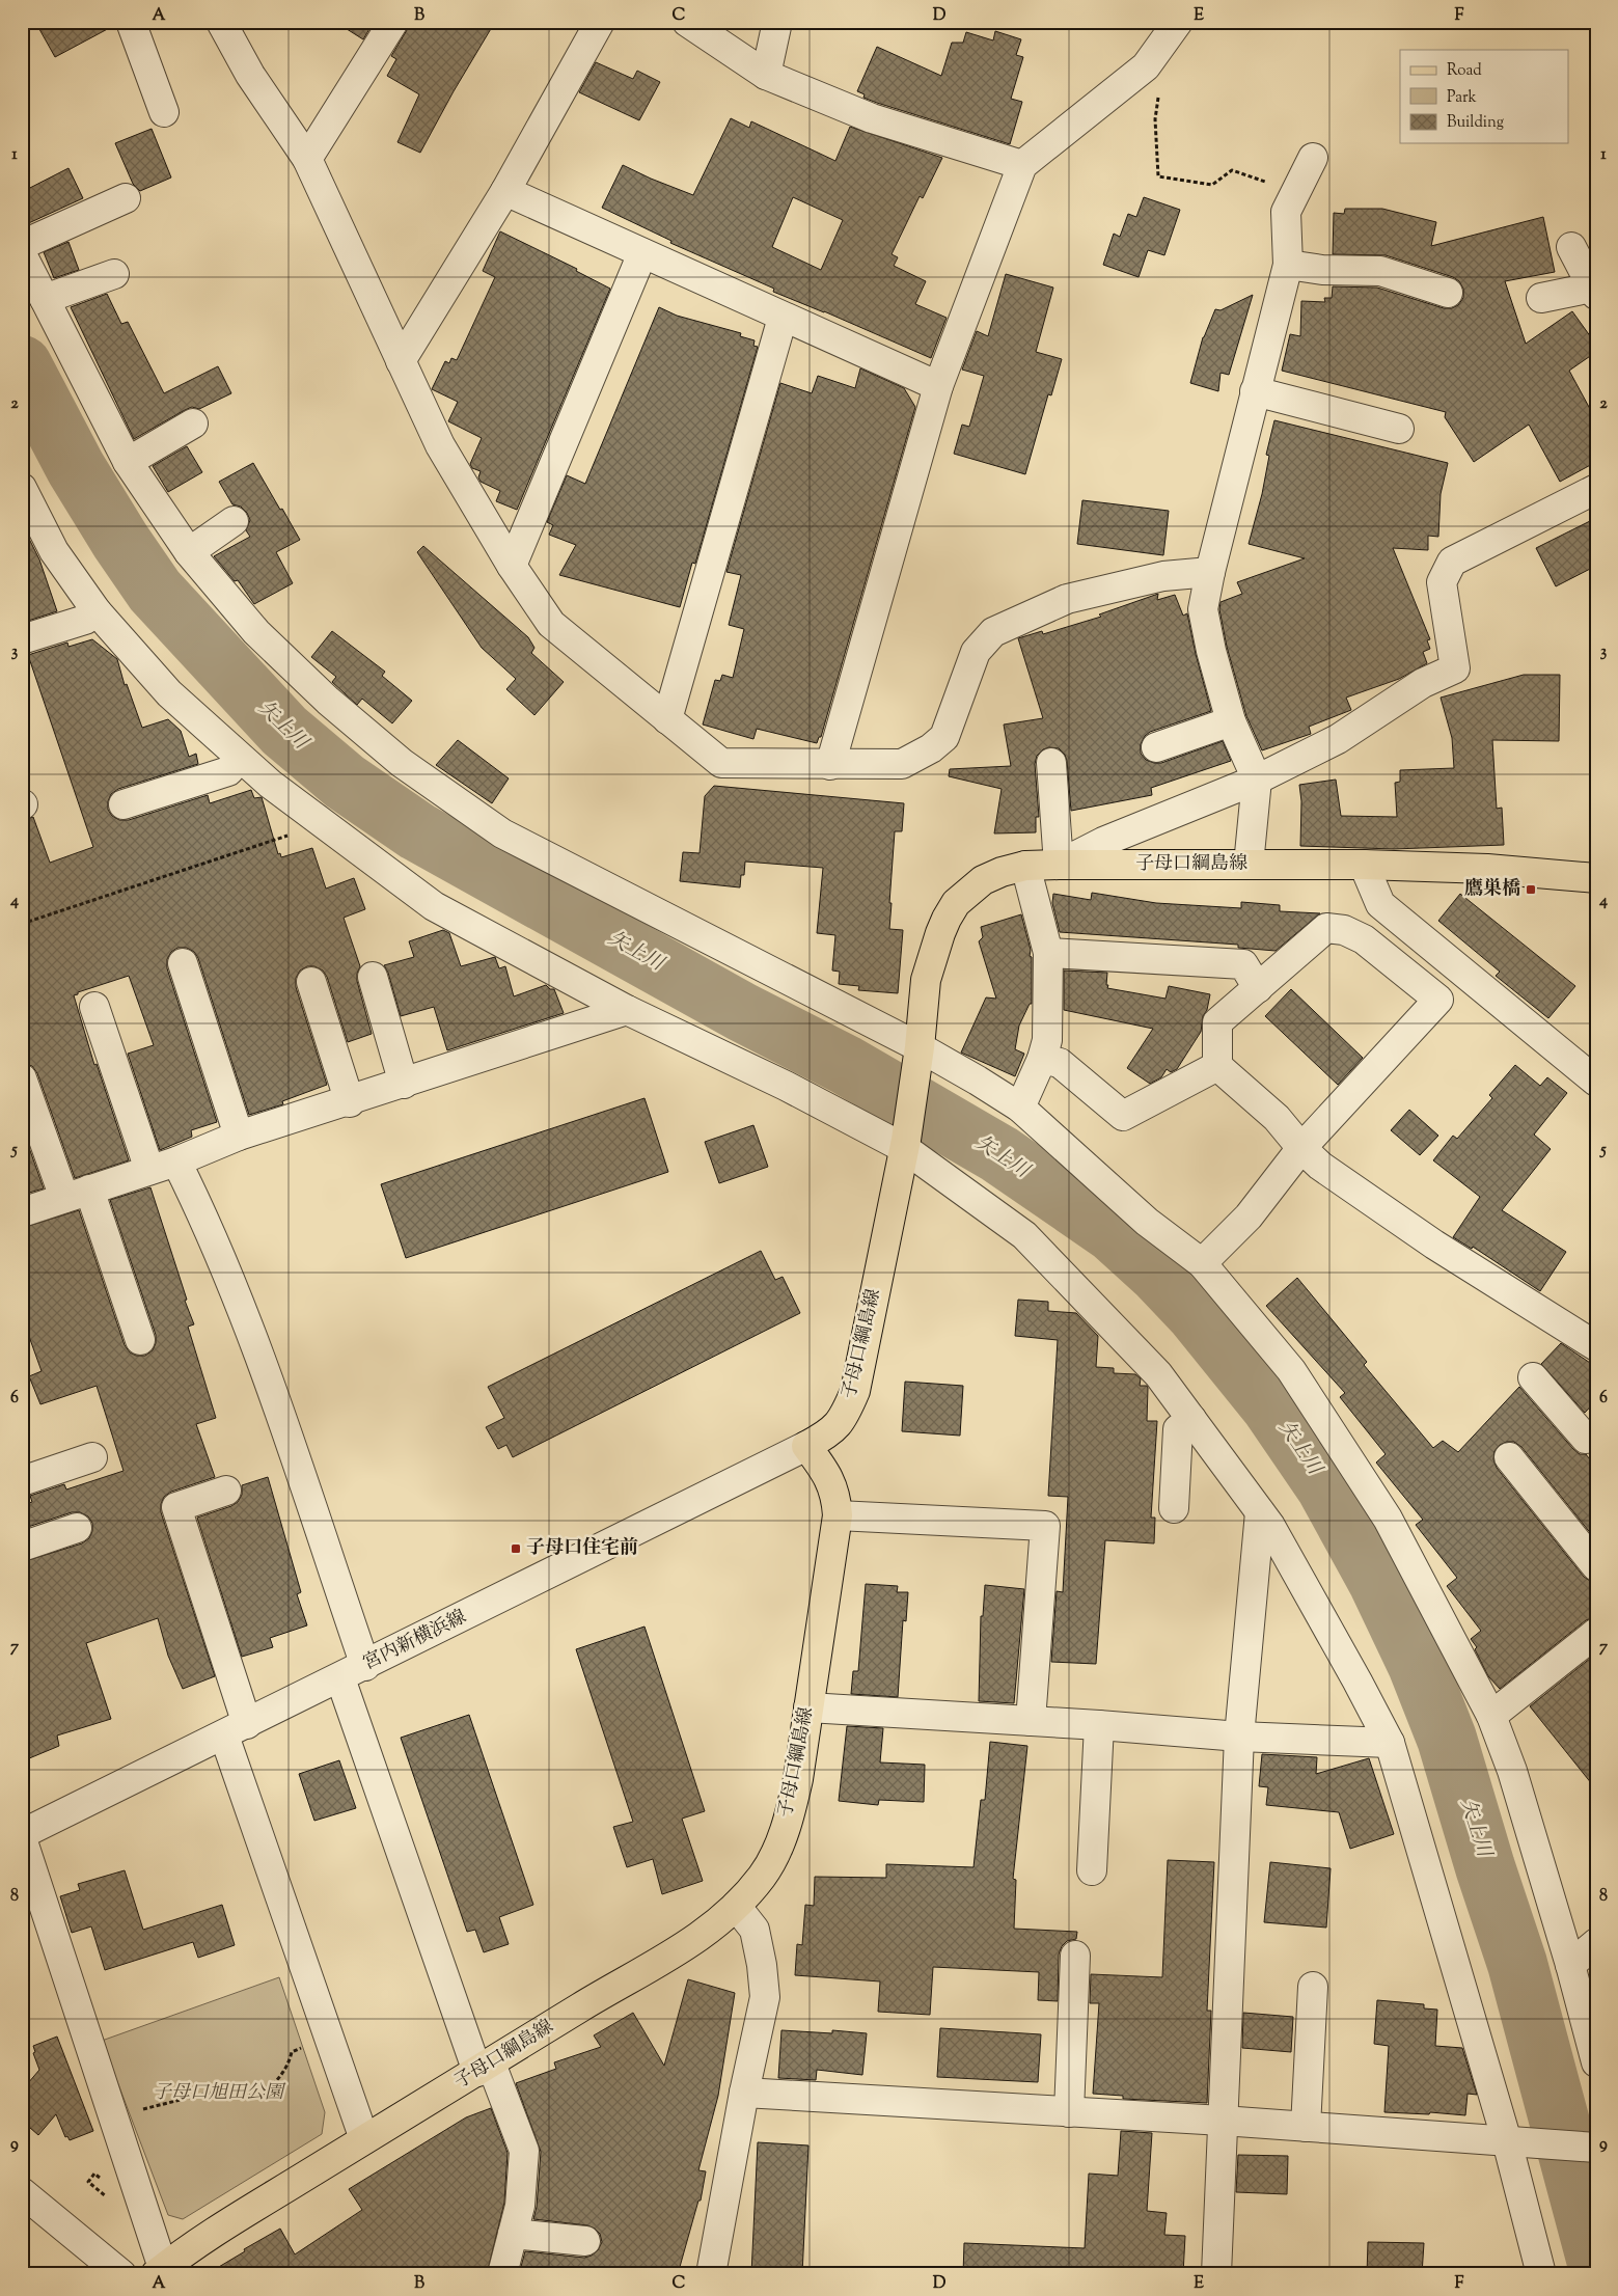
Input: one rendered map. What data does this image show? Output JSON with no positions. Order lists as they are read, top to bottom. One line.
{"streets":{"main road":["子母口綱島線"],"street":["宮内新横浜線"]},"crossings":[["子母口綱島線","宮内新横浜線"]],"water":["矢上川"],"parks":["子母口旭田公園"],"places":{"transit":["鷹巣橋","子母口住宅前"]},"legend":["Road","Park","Building"],"grid":{"columns":["A","B","C","D","E","F"],"rows":["1","2","3","4","5","6","7","8","9"]}}
